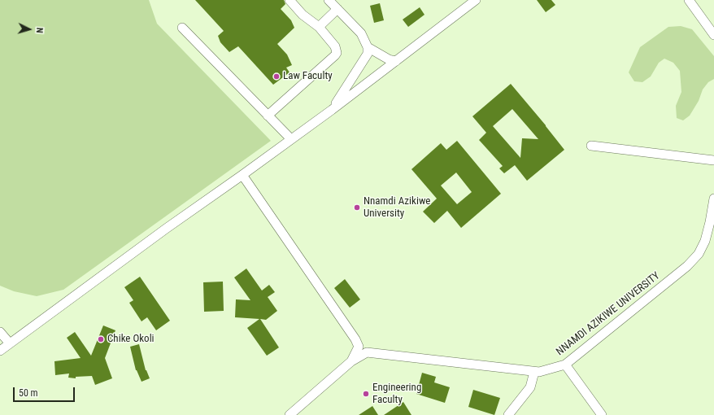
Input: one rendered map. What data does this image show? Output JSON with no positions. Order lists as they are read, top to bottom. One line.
{"streets":{"street":["NNAMDI AZIKIWE UNIVERSITY"]},"places":["Law Faculty","Nnamdi Azikiwe University","Chike Okoli","Engineering Faculty"],"scale_bar":"50 m","north":"right"}
